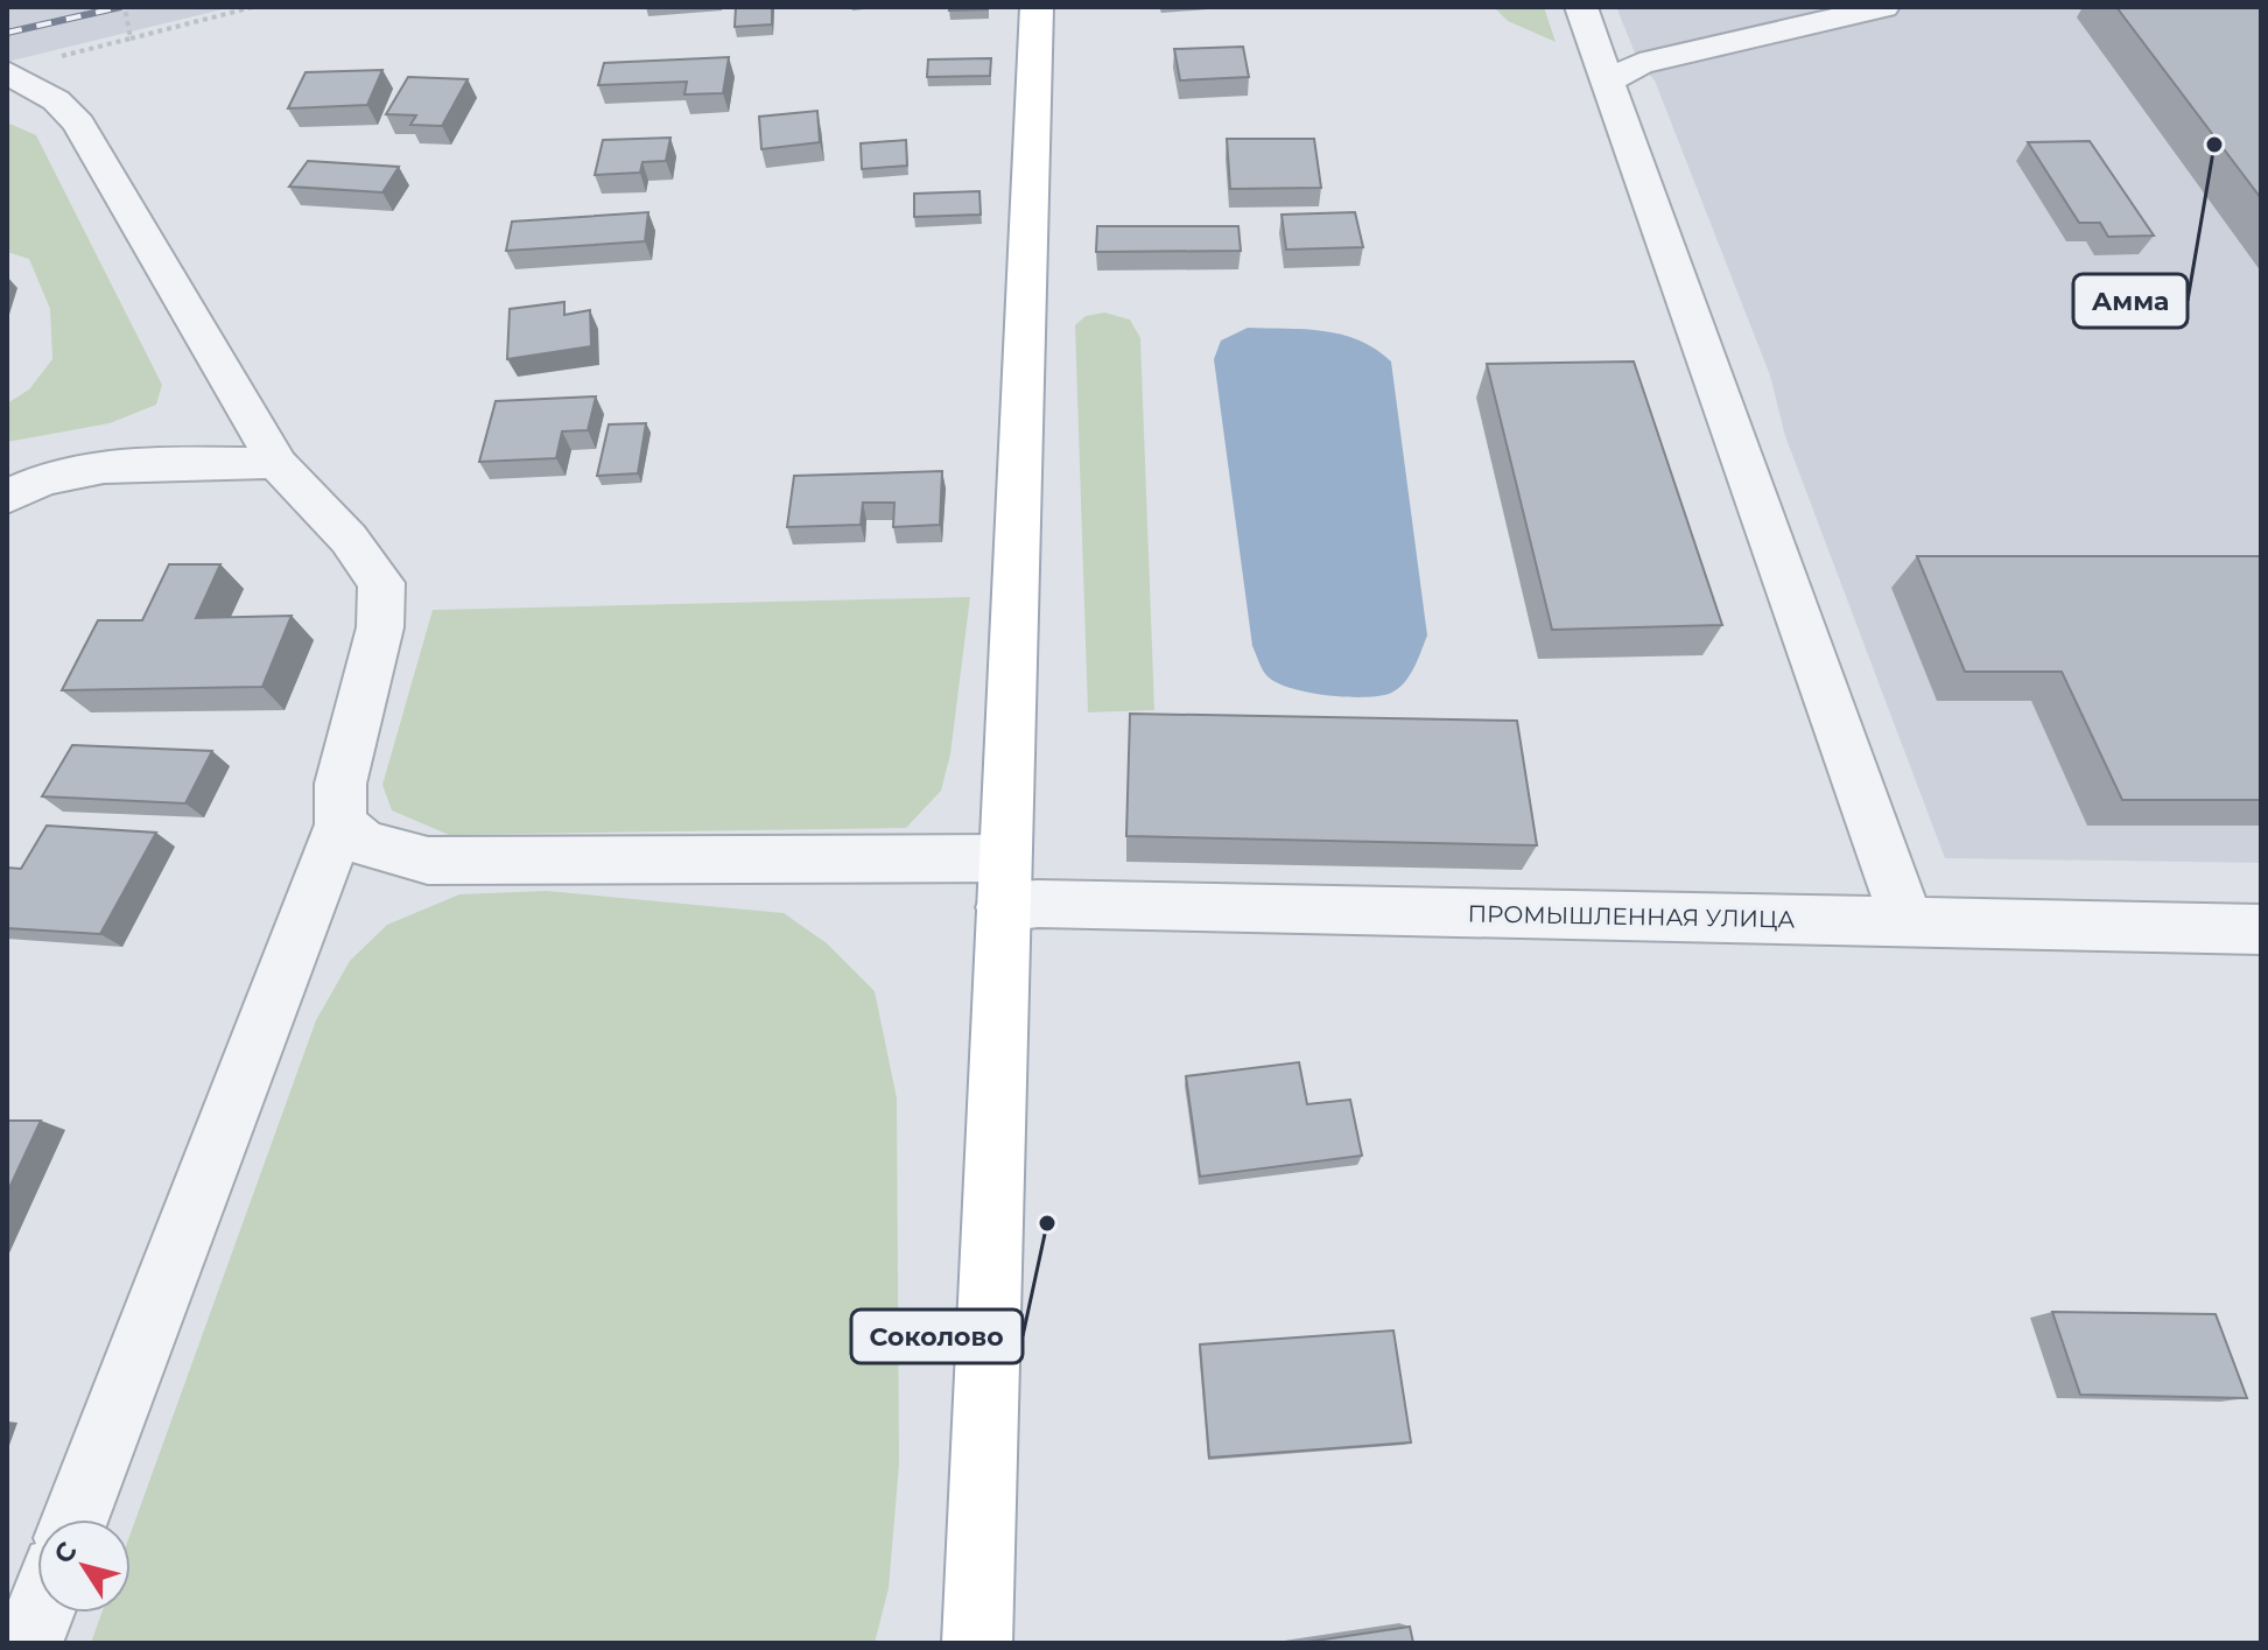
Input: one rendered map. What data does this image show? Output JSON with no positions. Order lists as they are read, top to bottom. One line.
{"streets":{"street":["ПРОМЫШЛЕННАЯ УЛИЦА"]},"places":["Амма","Соколово"],"north":"top left"}
